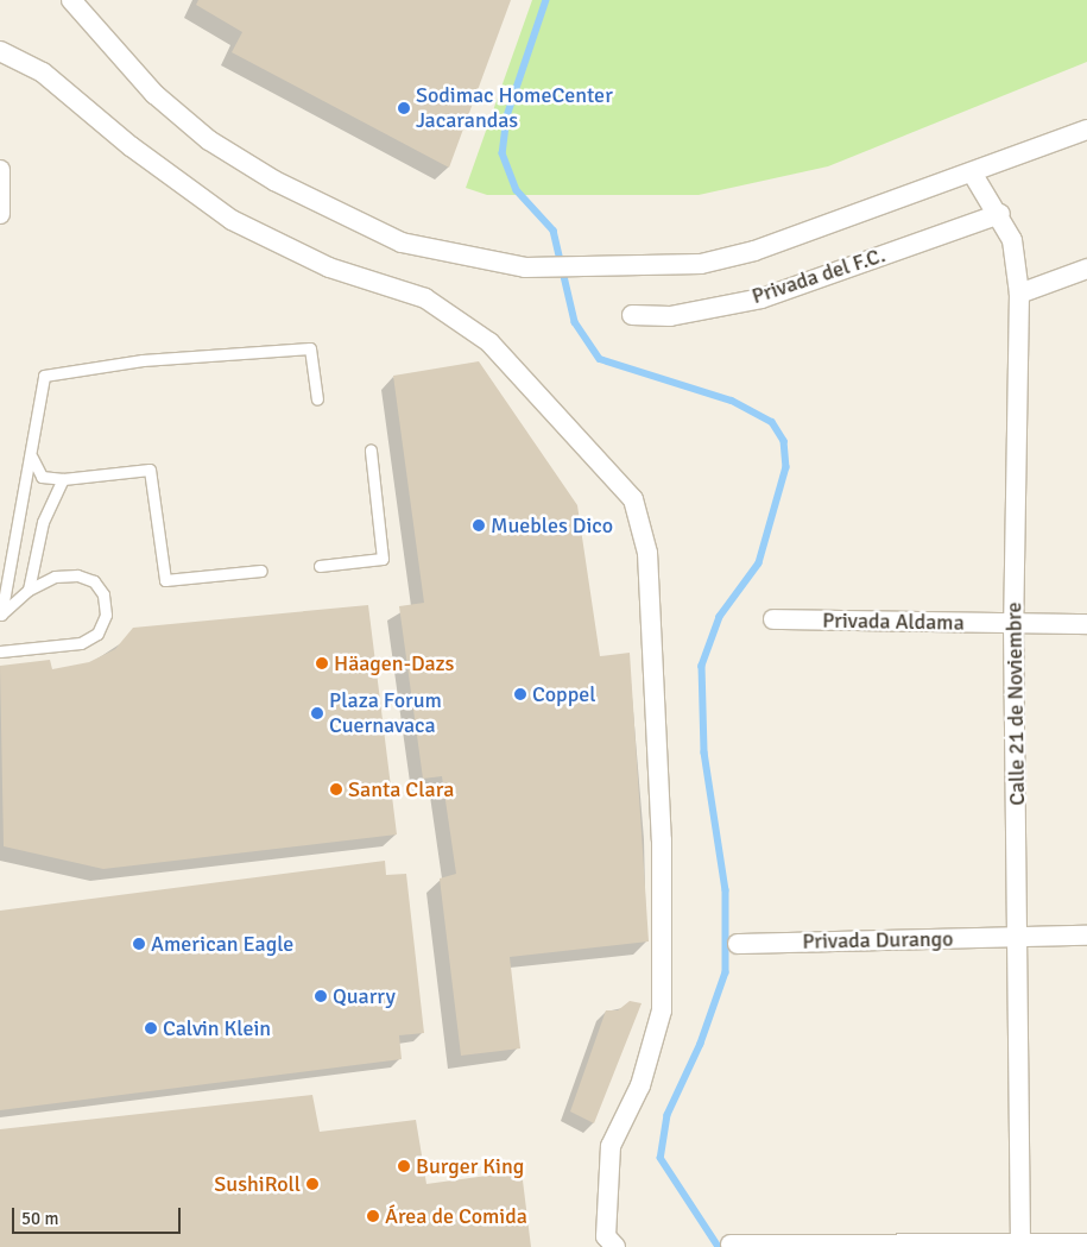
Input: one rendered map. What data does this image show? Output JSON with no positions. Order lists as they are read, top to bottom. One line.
{"streets":{"street":["Privada del F.C.","Privada Aldama","Calle 21 de Noviembre","Privada Durango"]},"crossings":[["Privada del F.C.","Calle 21 de Noviembre"],["Privada Aldama","Calle 21 de Noviembre"],["Calle 21 de Noviembre","Privada Durango"]],"places":["Sodimac HomeCenter Jacarandas","Muebles Dico","Häagen-Dazs","Coppel","Plaza Forum Cuernavaca","Santa Clara","American Eagle","Quarry","Calvin Klein","Burger King","SushiRoll","Área de Comida"],"scale_bar":"50 m"}
